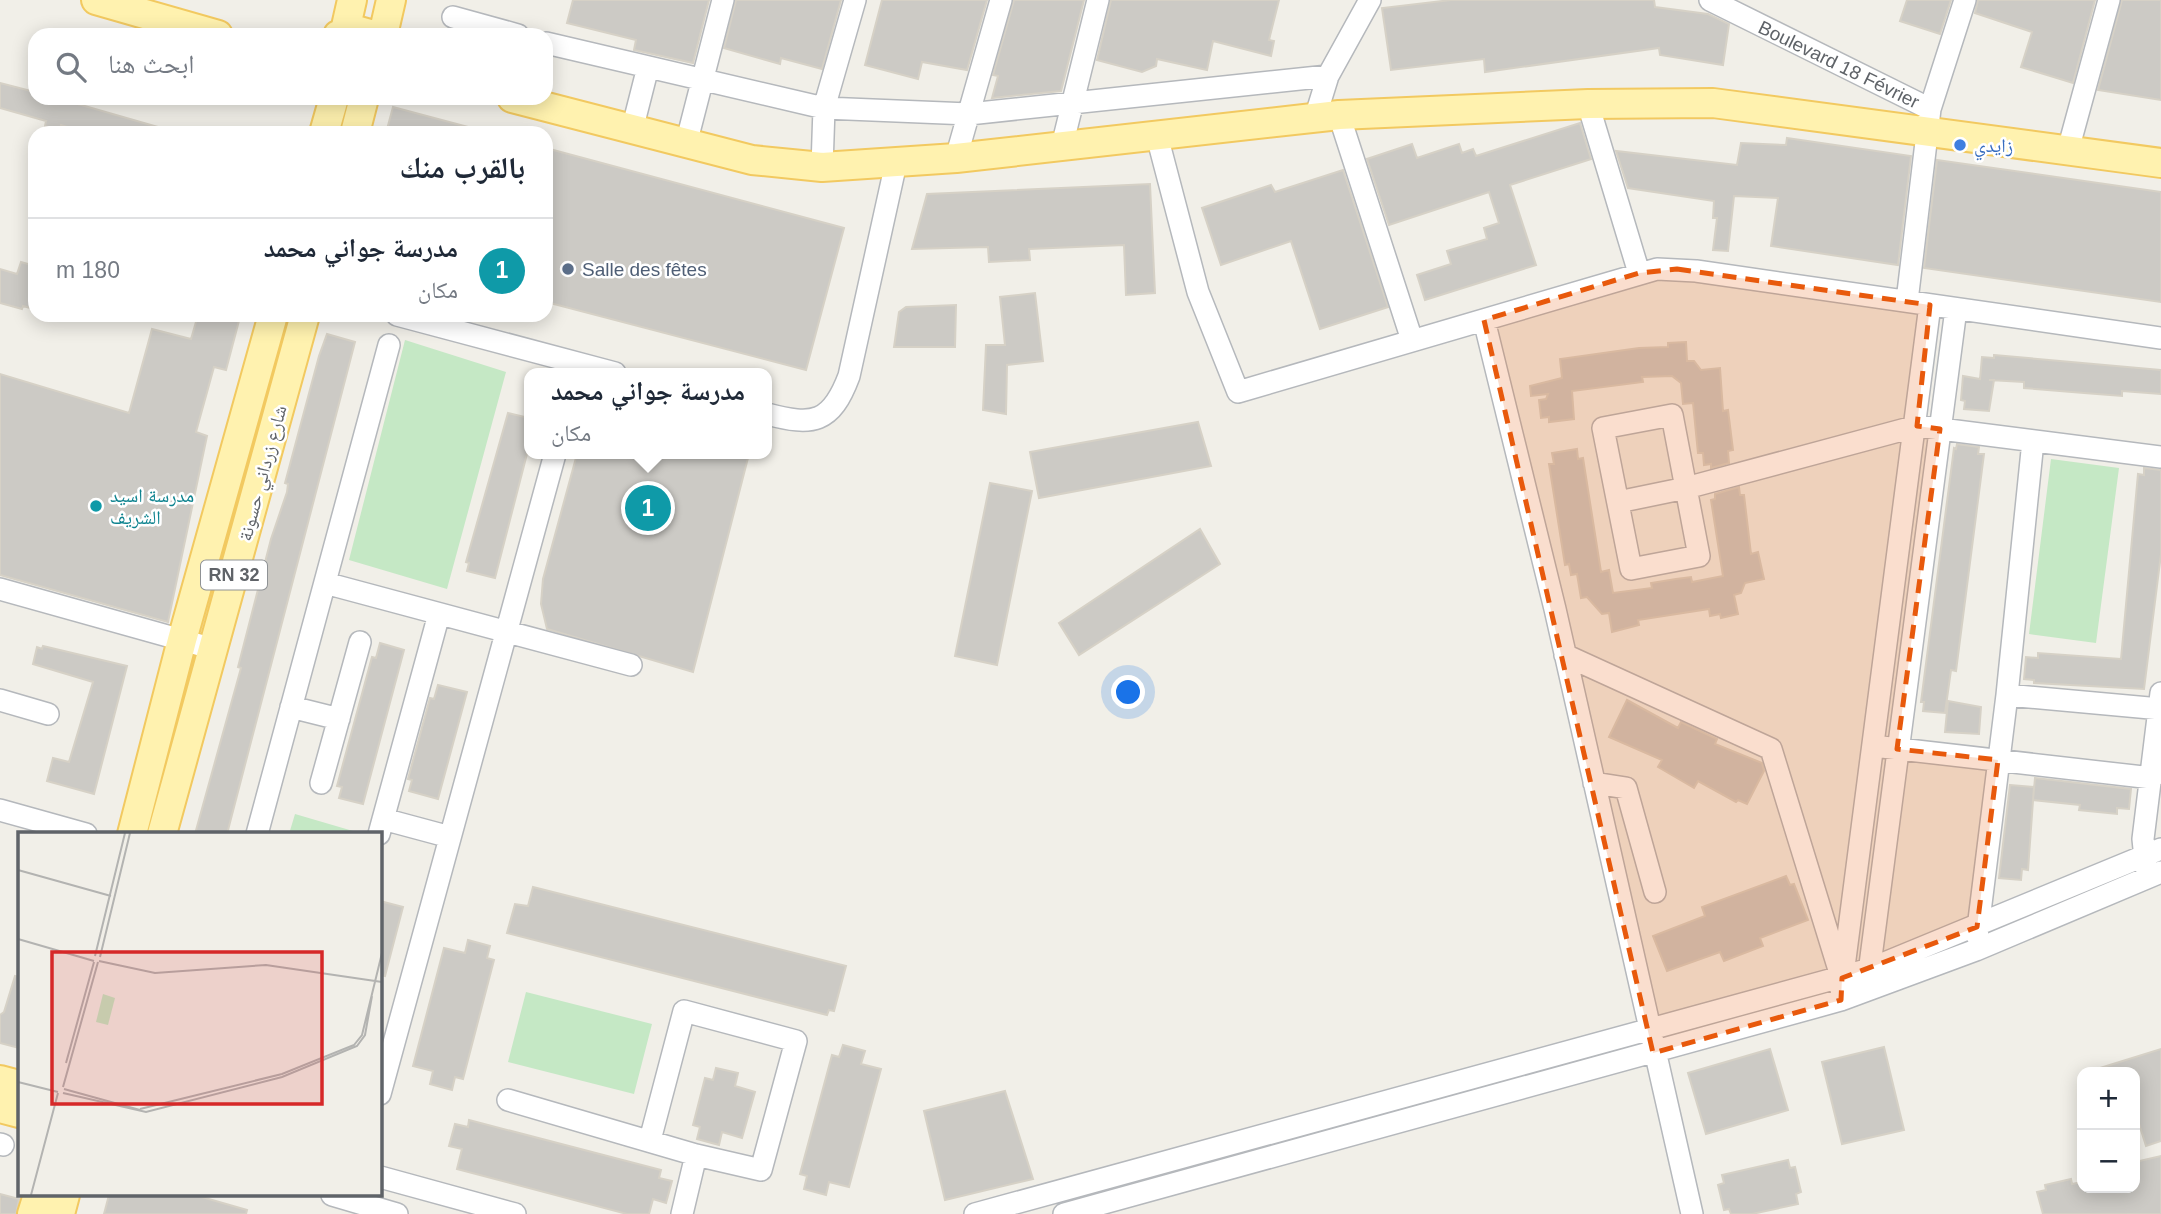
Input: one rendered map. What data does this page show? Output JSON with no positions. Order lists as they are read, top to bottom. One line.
{"streets":{"main road":["شارع زرداني حسونة","RN 32"],"street":["Boulevard 18 Février"]},"places":["زايدي","Salle des fêtes","مدرسة اسيد الشريف"],"page":{"search":"ابحث هنا","heading":"بالقرب منك","list":[{"mark":"1","name":"مدرسة جواني محمد","note":"مكان","value":"180 m"}],"popup":["مدرسة جواني محمد","مكان"],"pins":"1","map_buttons":["+","−"]}}
